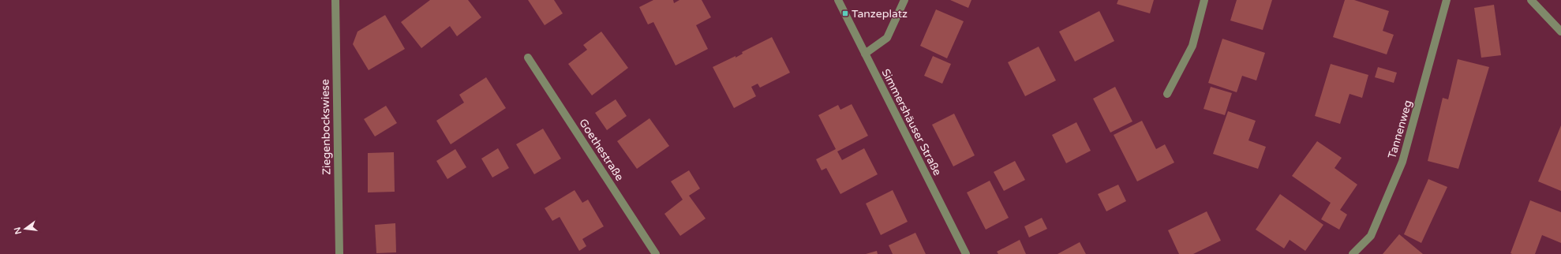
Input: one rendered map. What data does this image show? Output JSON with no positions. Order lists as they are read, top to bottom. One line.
{"streets":{"street":["Simmershäuser Straße","Ziegenbockswiese","Tannenweg","Goethestraße"]},"places":{"transit":["Tanzeplatz"]},"north":"left"}
